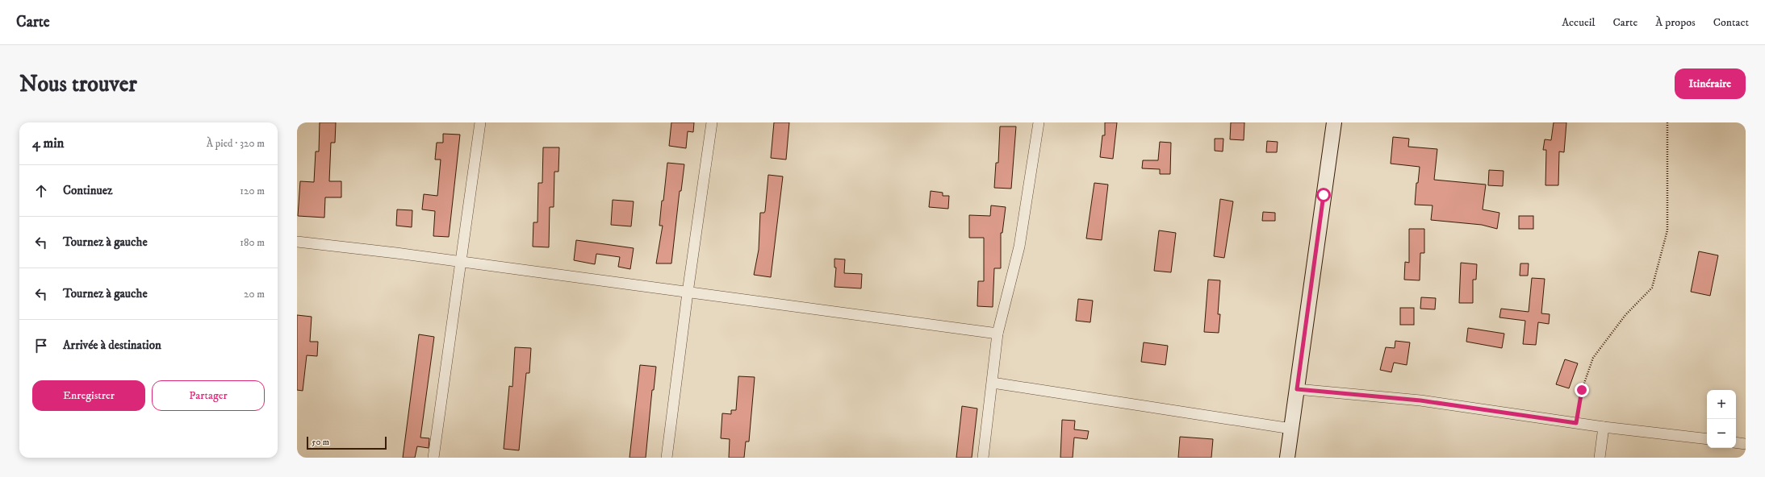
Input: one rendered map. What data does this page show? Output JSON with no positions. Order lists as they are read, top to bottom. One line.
{"scale_bar":"50 m","page":{"header":"Carte","nav":["Accueil","Carte","À propos","Contact"],"buttons":["Itinéraire",["Enregistrer","Partager"]],"title":"Nous trouver","heading":["4 min","À pied · 320 m"],"list":[["Continuez","120 m"],["Tournez à gauche","180 m"],["Tournez à gauche","20 m"],"Arrivée à destination"],"map_buttons":["+","−"],"scale":"50 m"}}
